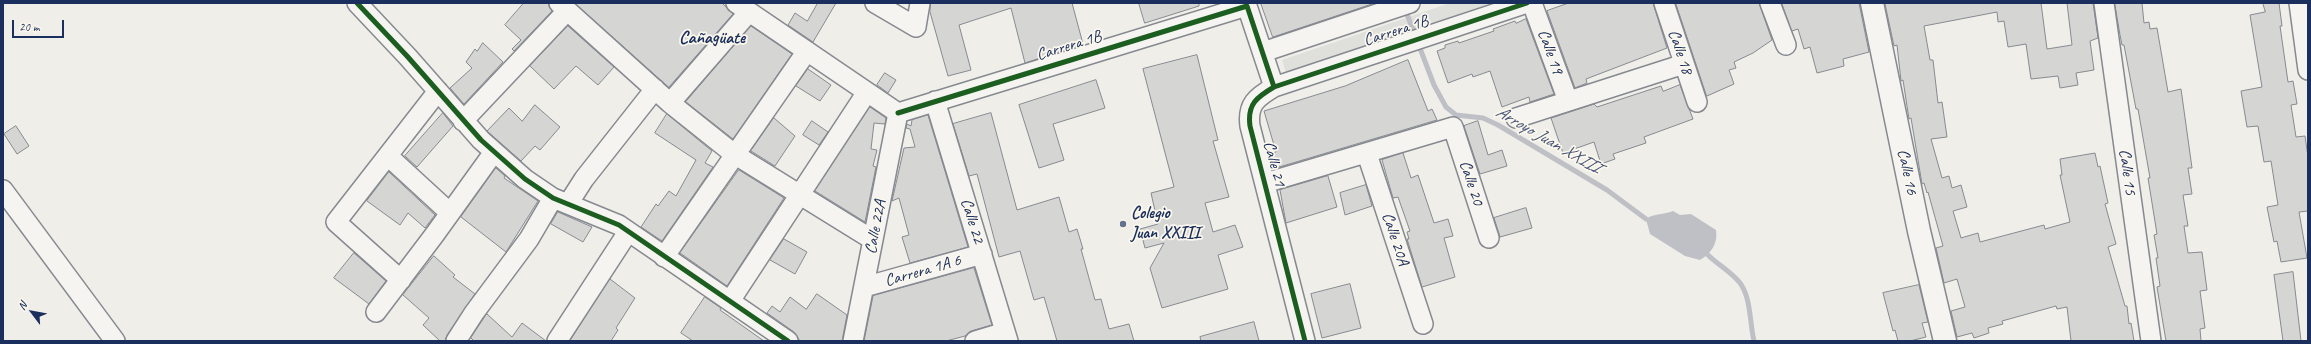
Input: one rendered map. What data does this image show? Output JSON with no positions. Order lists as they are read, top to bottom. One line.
{"streets":{"street":["Carrera 1B","Calle 19","Calle 18","Calle 21","Calle 16","Calle 15","Calle 20","Calle 22","Calle 22A","Calle 20A","Carrera 1A 6"]},"crossings":[["Carrera 1B","Calle 21"],["Carrera 1B","Calle 22"],["Carrera 1B","Calle 22A"],["Calle 20","Calle 20A"],["Calle 22","Carrera 1A 6"],["Calle 22A","Carrera 1A 6"]],"districts":["Cañagüate"],"water":["Arroyo Juan XXIII"],"places":["Colegio Juan XXIII"],"scale_bar":"20 m","north":"top left"}
